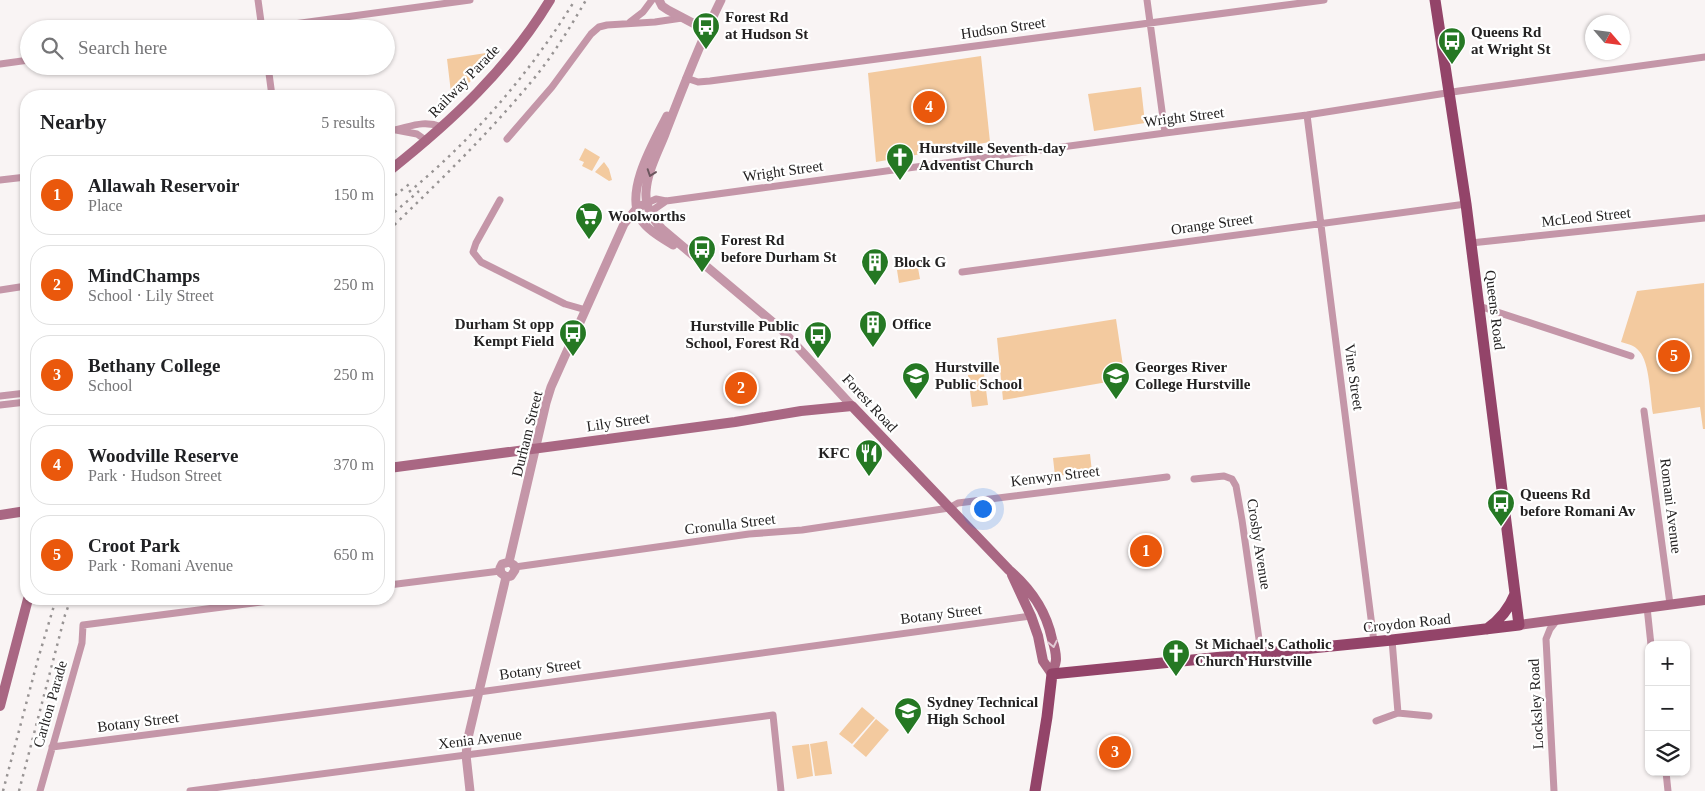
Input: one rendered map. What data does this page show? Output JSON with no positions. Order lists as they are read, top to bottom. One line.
{"streets":{"main road":["Railway Parade","Queens Road","Forest Road","Lily Street","Croydon Road"],"street":["Hudson Street","Wright Street","McLeod Street","Orange Street","Vine Street","Durham Street","Kenwyn Street","Romani Avenue","Cronulla Street","Crosby Avenue","Botany Street","Carlton Parade","Locksley Road","Xenia Avenue"]},"crossings":[["Wright Street","Queens Road"],["Wright Street","Vine Street"],["Wright Street","Forest Road"],["Wright Street","Durham Street"],["McLeod Street","Queens Road"],["Orange Street","Queens Road"],["Orange Street","Vine Street"],["Queens Road","Croydon Road"],["Vine Street","Croydon Road"],["Forest Road","Lily Street"],["Forest Road","Durham Street"],["Forest Road","Kenwyn Street"],["Forest Road","Cronulla Street"],["Forest Road","Botany Street"],["Forest Road","Croydon Road"],["Lily Street","Durham Street"],["Durham Street","Cronulla Street"],["Kenwyn Street","Cronulla Street"],["Romani Avenue","Croydon Road"],["Crosby Avenue","Croydon Road"],["Botany Street","Carlton Parade"],["Croydon Road","Locksley Road"]],"places":{"bus stop":["Forest Rd at Hudson St","Queens Rd at Wright St","Forest Rd before Durham St","Durham St opp Kempt Field","Hurstville Public School, Forest Rd","Queens Rd before Romani Av"],"church":["Hurstville Seventh-day Adventist Church","St Michael's Catholic Church Hurstville"],"supermarket":["Woolworths"],"building":["Block G","Office"],"school or university":["Hurstville Public School","Georges River College Hurstville","Sydney Technical High School"],"restaurant":["KFC"]},"north":"bottom right","page":{"search":"Search here","pins":["4","5","2","1","3"],"heading":["Nearby","5 results"],"list":[{"mark":"1","name":"Allawah Reservoir","note":"Place","value":"150 m"},{"mark":"2","name":"MindChamps","note":"School · Lily Street","value":"250 m"},{"mark":"3","name":"Bethany College","note":"School","value":"250 m"},{"mark":"4","name":"Woodville Reserve","note":"Park · Hudson Street","value":"370 m"},{"mark":"5","name":"Croot Park","note":"Park · Romani Avenue","value":"650 m"}],"map_buttons":["+","−"]}}
